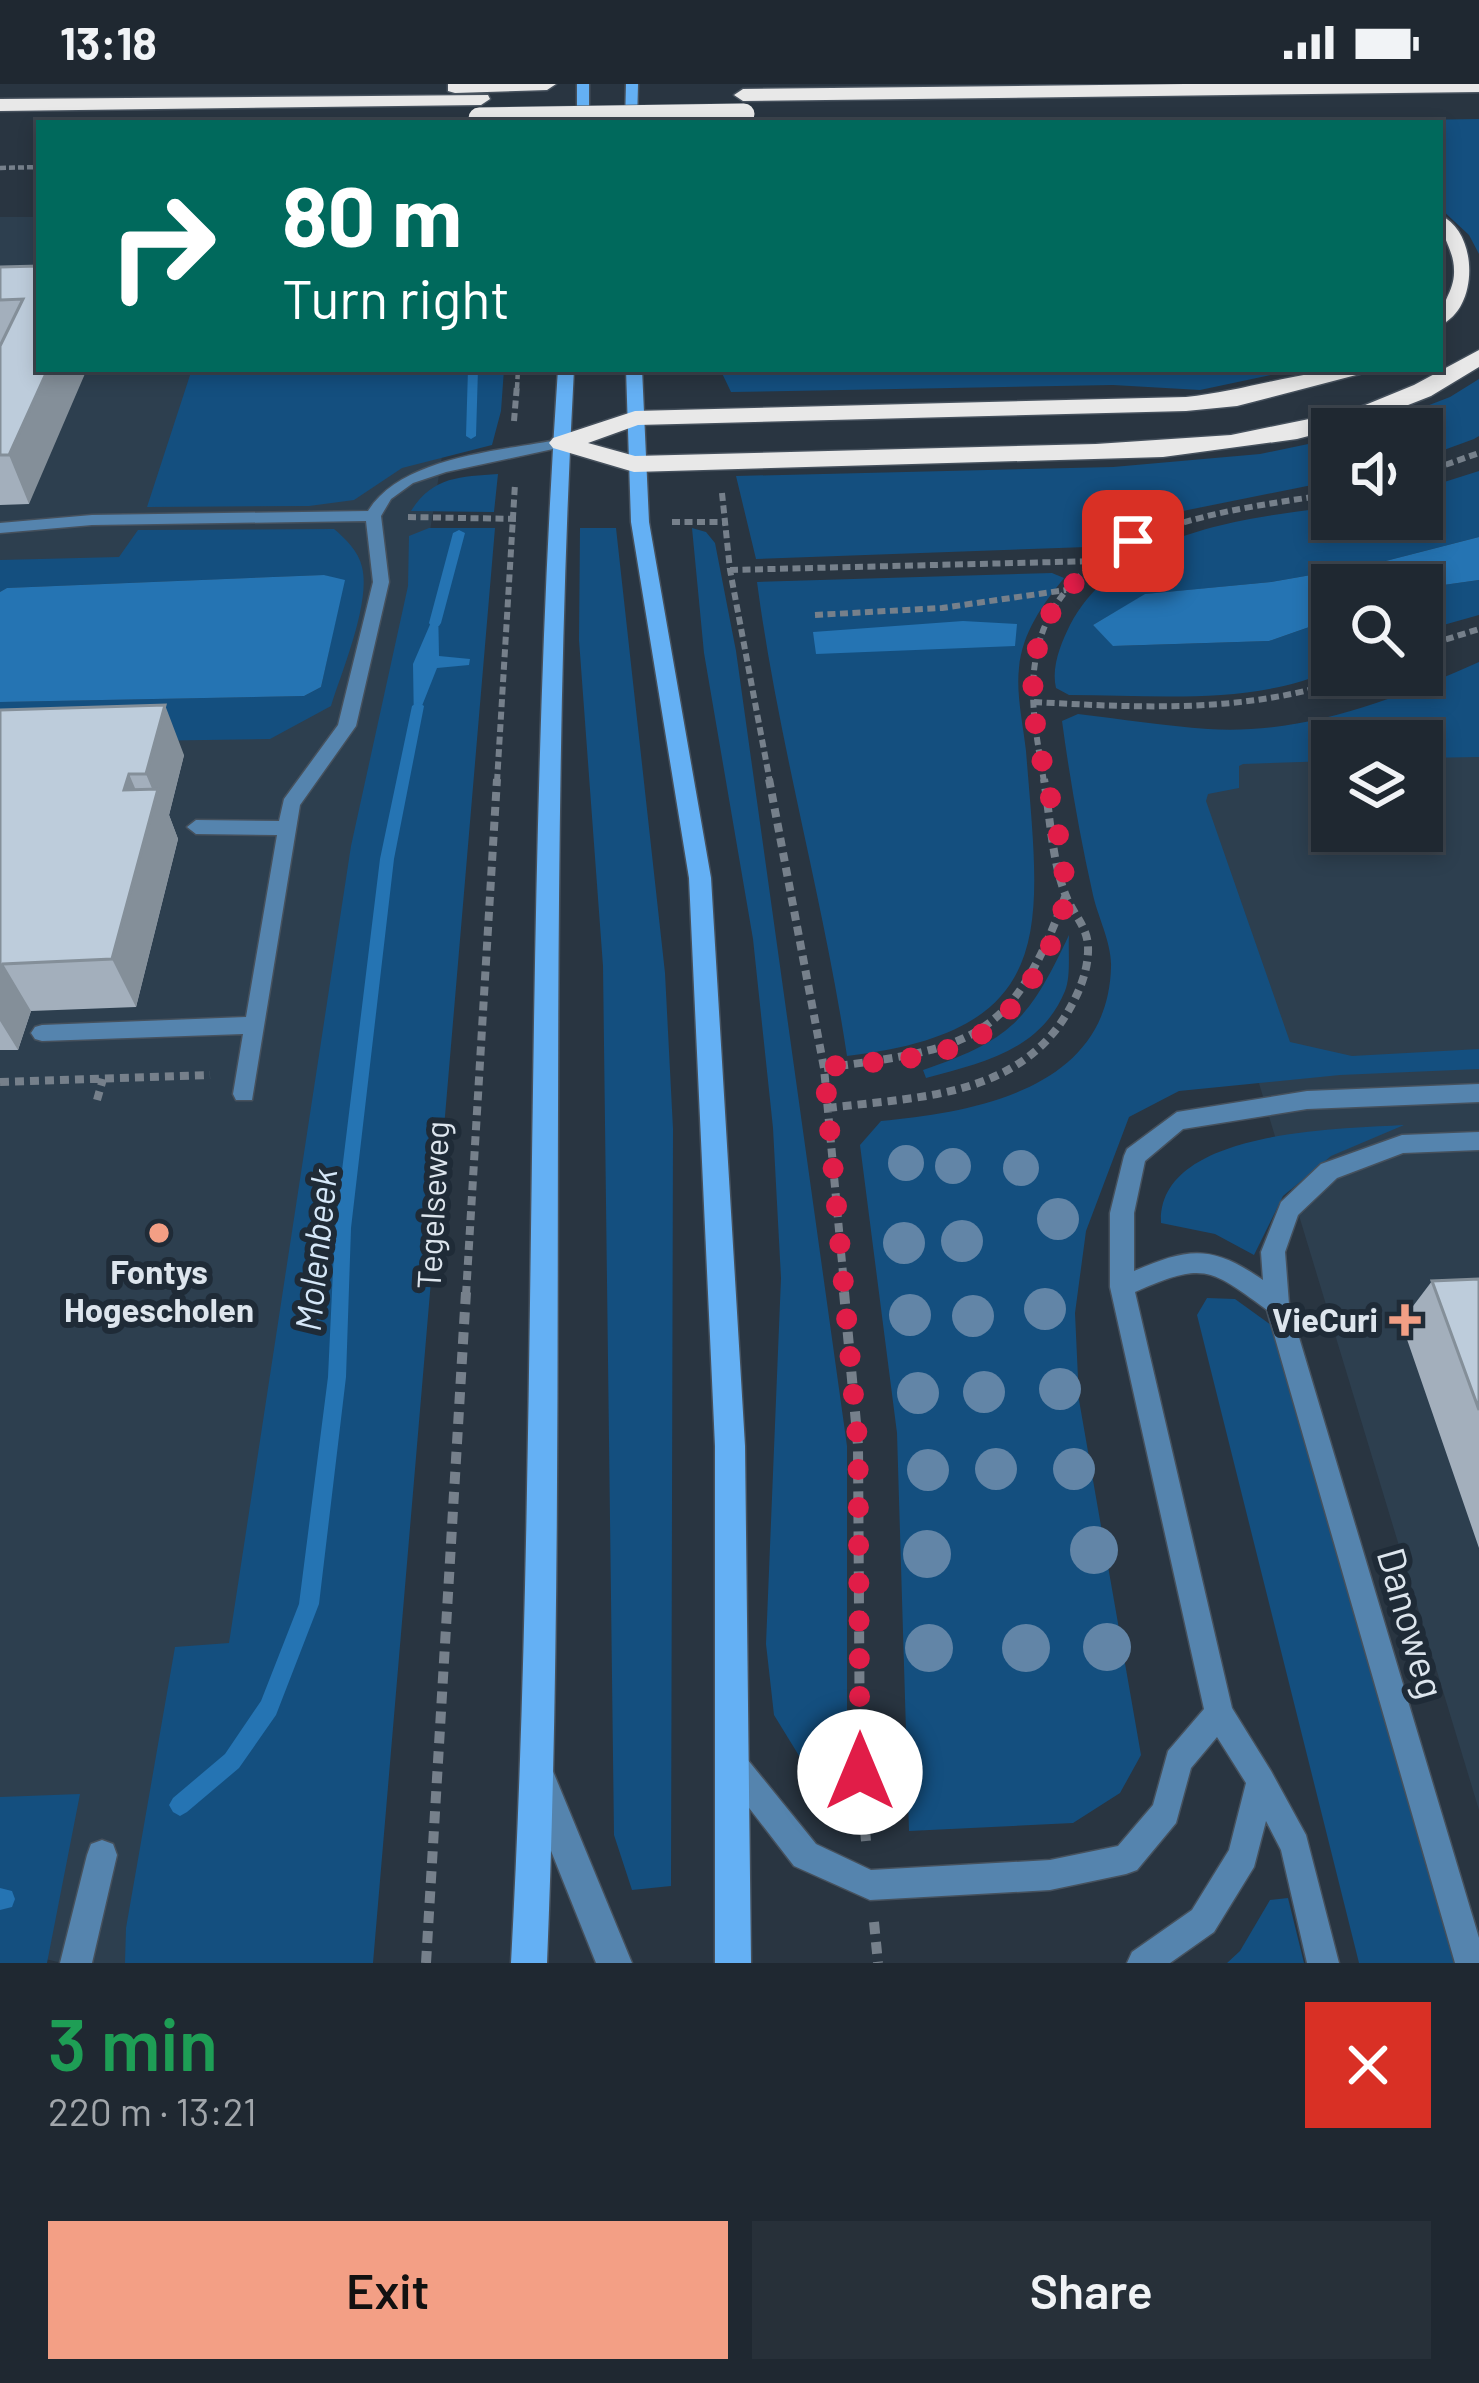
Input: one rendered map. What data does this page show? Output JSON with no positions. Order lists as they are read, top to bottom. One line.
{"streets":{"lane":["Danoweg"],"path":["Tegelseweg"]},"water":["Molenbeek"],"places":{"other":["Fontys Hogescholen"],"health":["VieCuri"]},"page":{"status":"13:18","turn":["80 m","Turn right"],"heading":["3 min","220 m · 13:21"],"buttons":["Exit","Share"]}}
